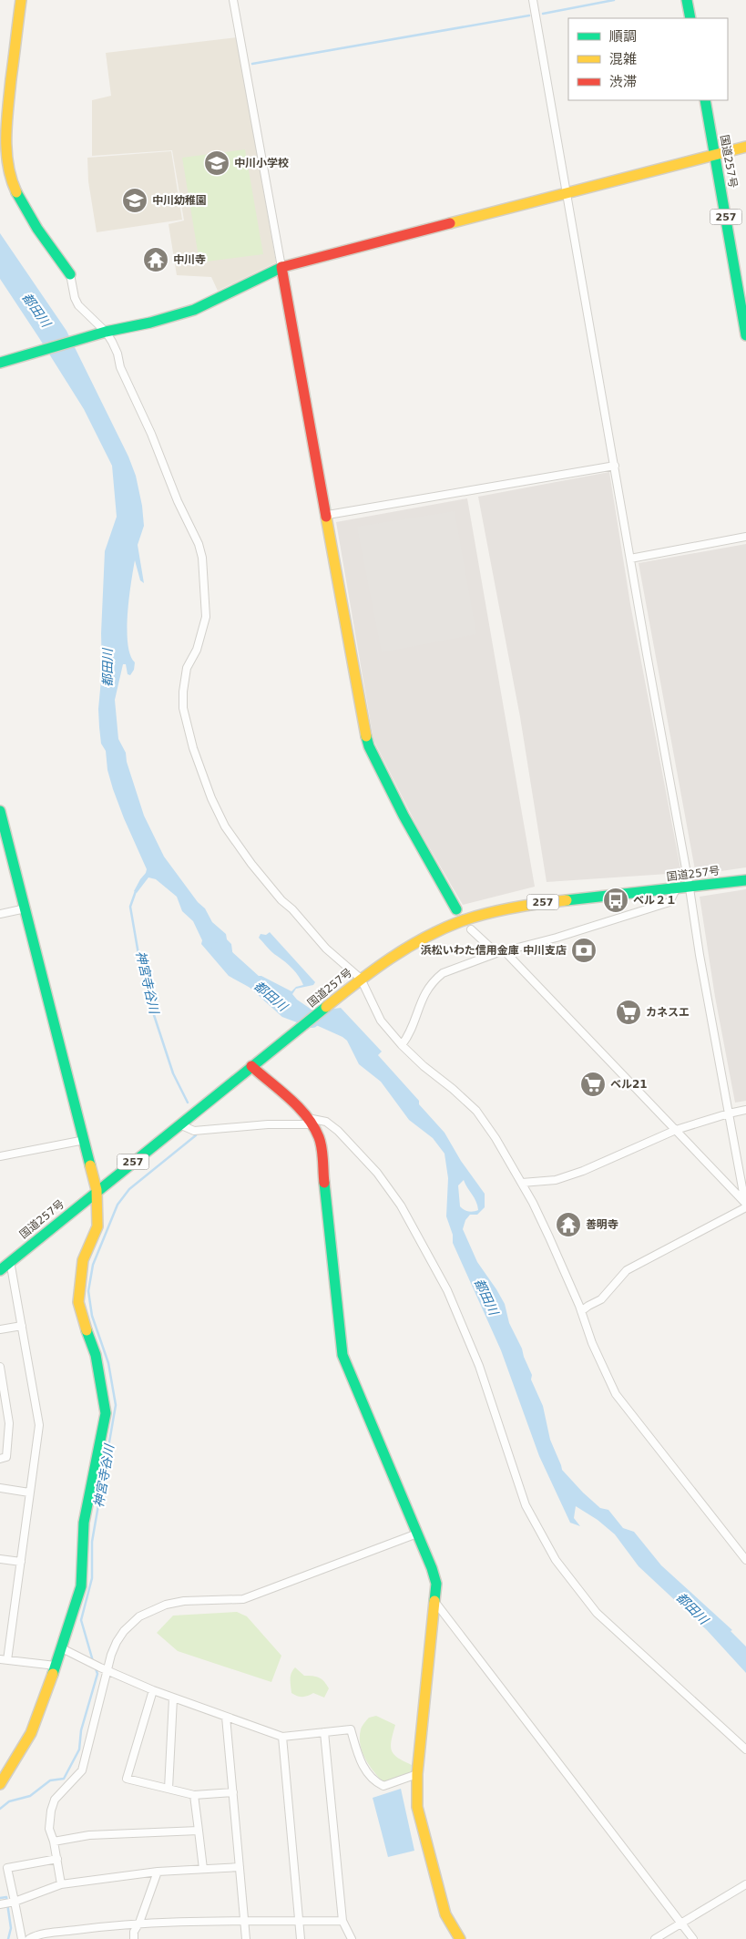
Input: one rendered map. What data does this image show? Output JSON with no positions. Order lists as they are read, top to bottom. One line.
{"streets":{"main road":["国道257号","257"]},"water":["都田川","神宮寺谷川"],"places":{"school or university":["中川小学校","中川幼稚園"],"temple":["中川寺","善明寺"],"bus stop":["ベル２１"],"bank":["浜松いわた信用金庫 中川支店"],"supermarket":["カネスエ","ベル21"]},"legend":["順調","混雑","渋滞"]}
